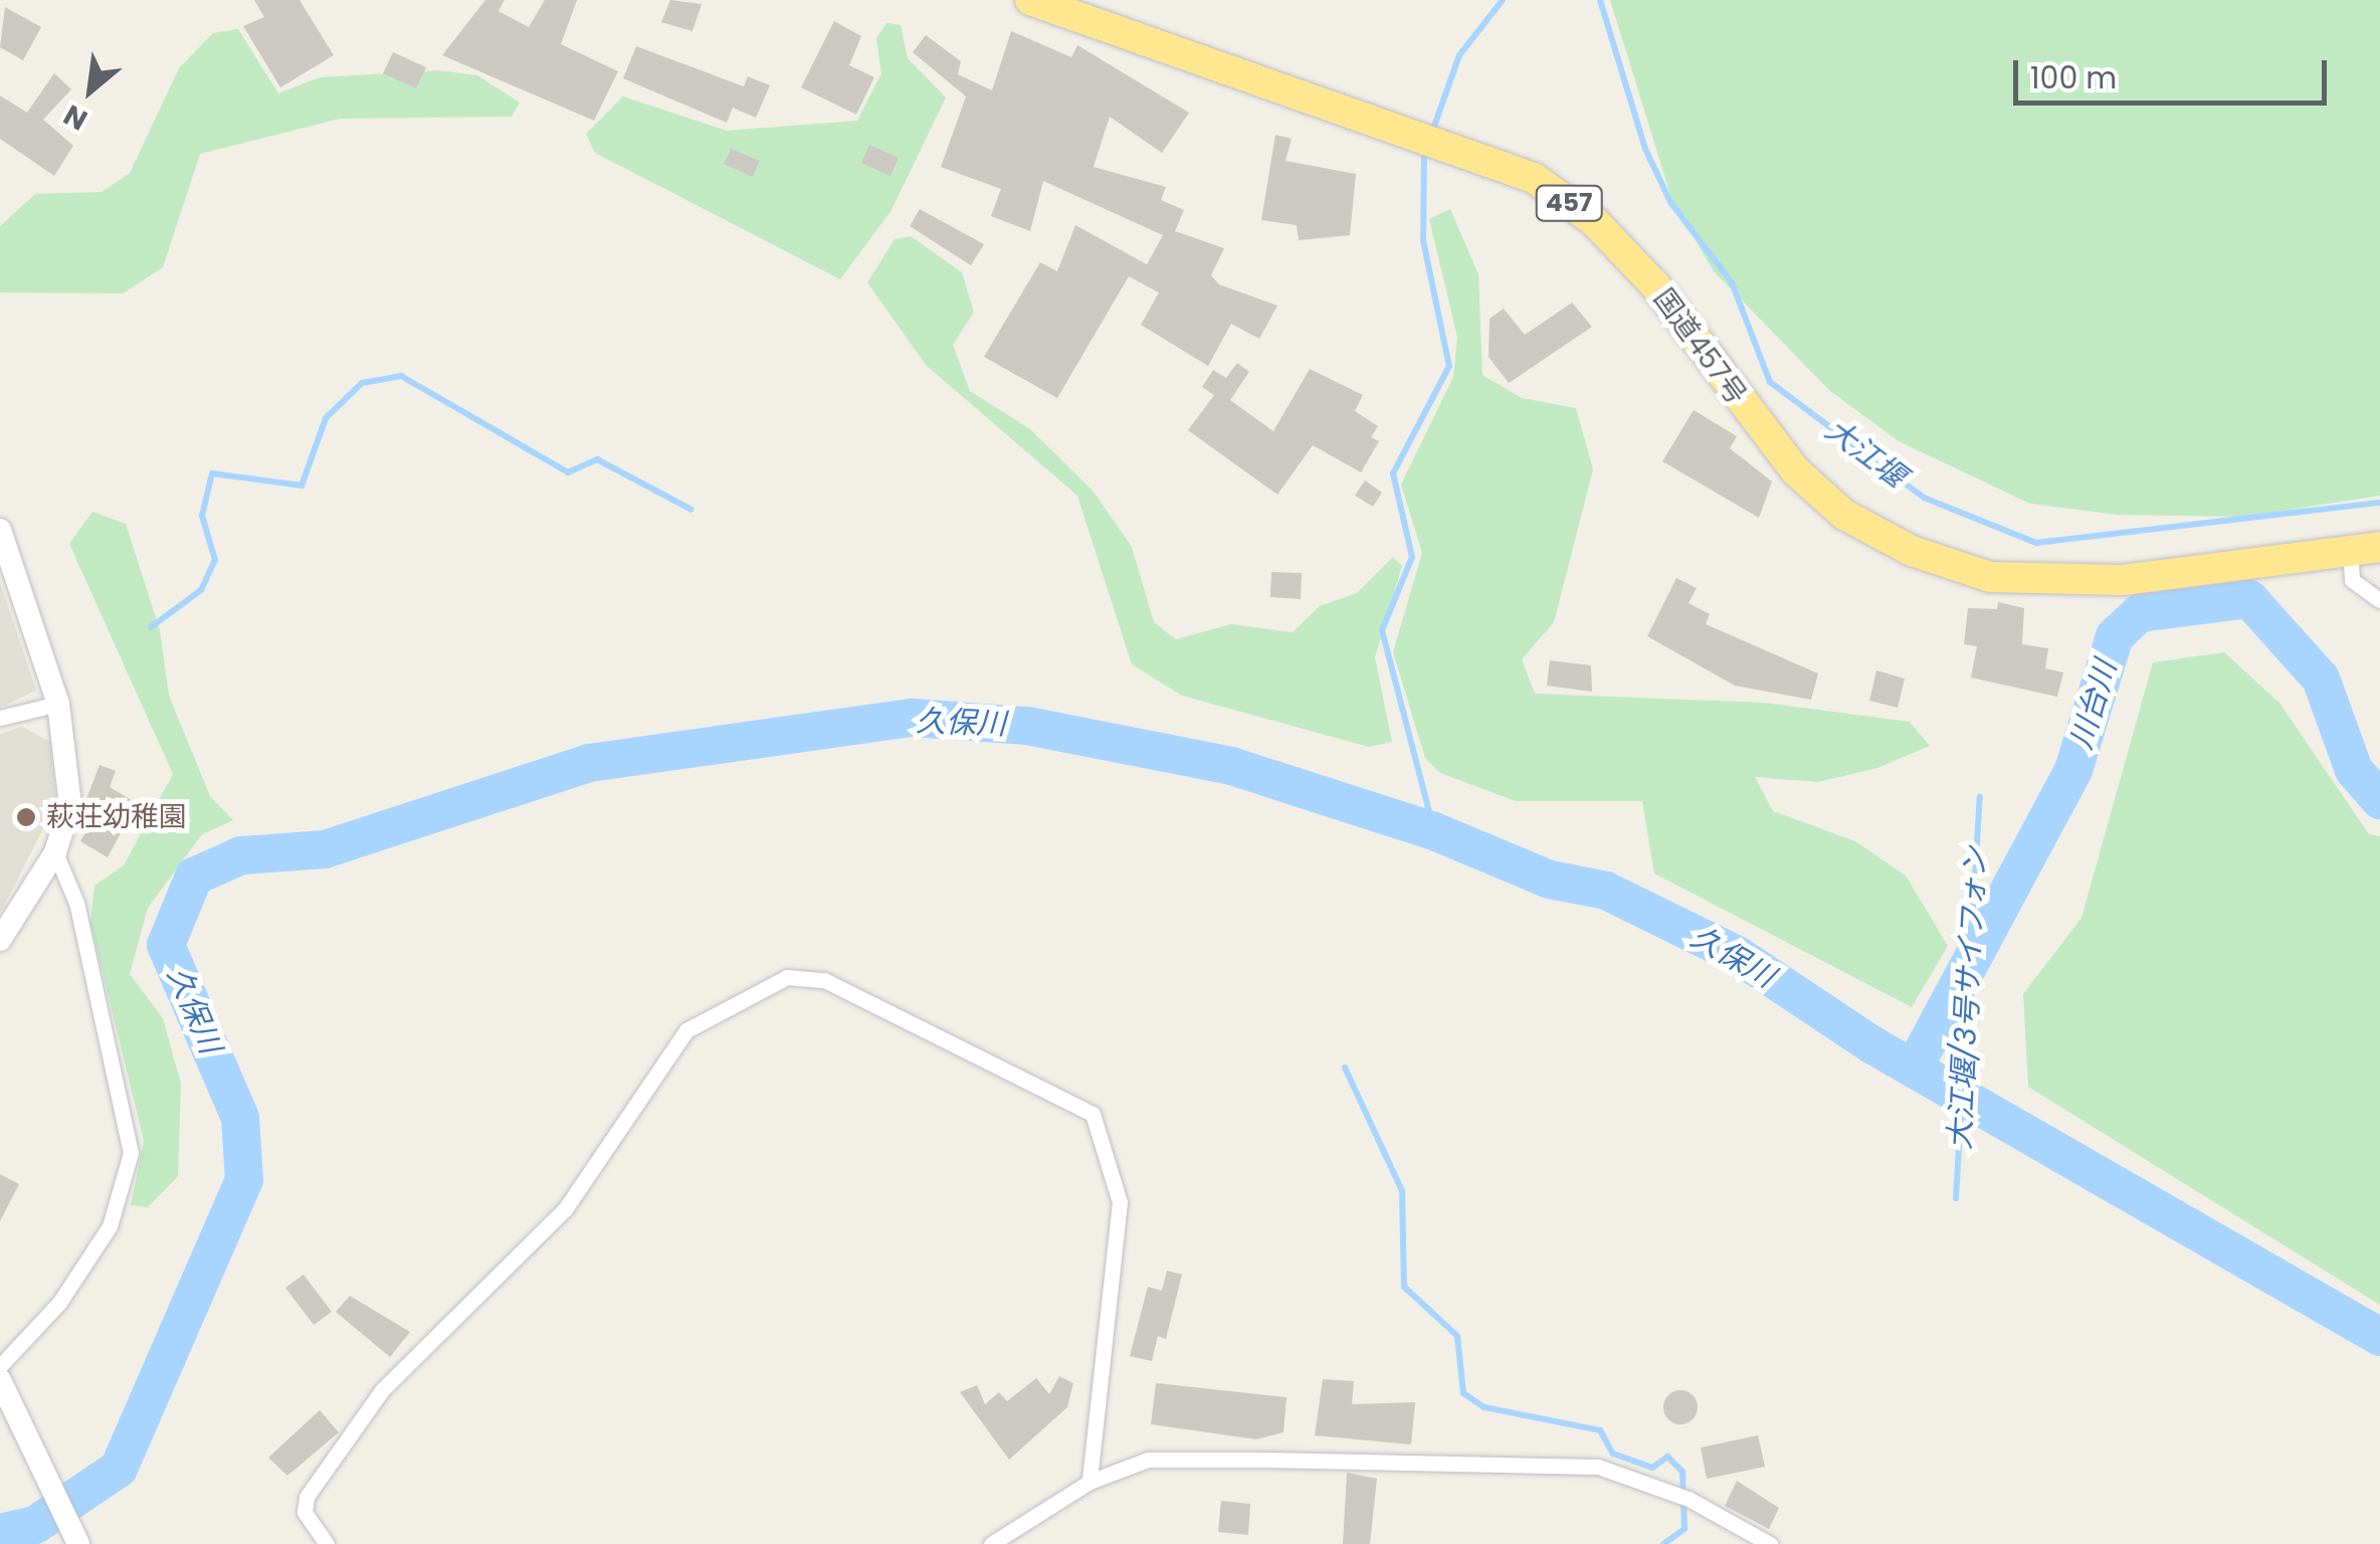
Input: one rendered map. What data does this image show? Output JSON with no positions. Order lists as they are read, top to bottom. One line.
{"streets":{"highway":["457","国道457号"]},"water":["大江堰","川台川","久保川","大江堰/3号サイフォン"],"places":["萩荘幼稚園"],"scale_bar":"100 m","north":"bottom left"}
